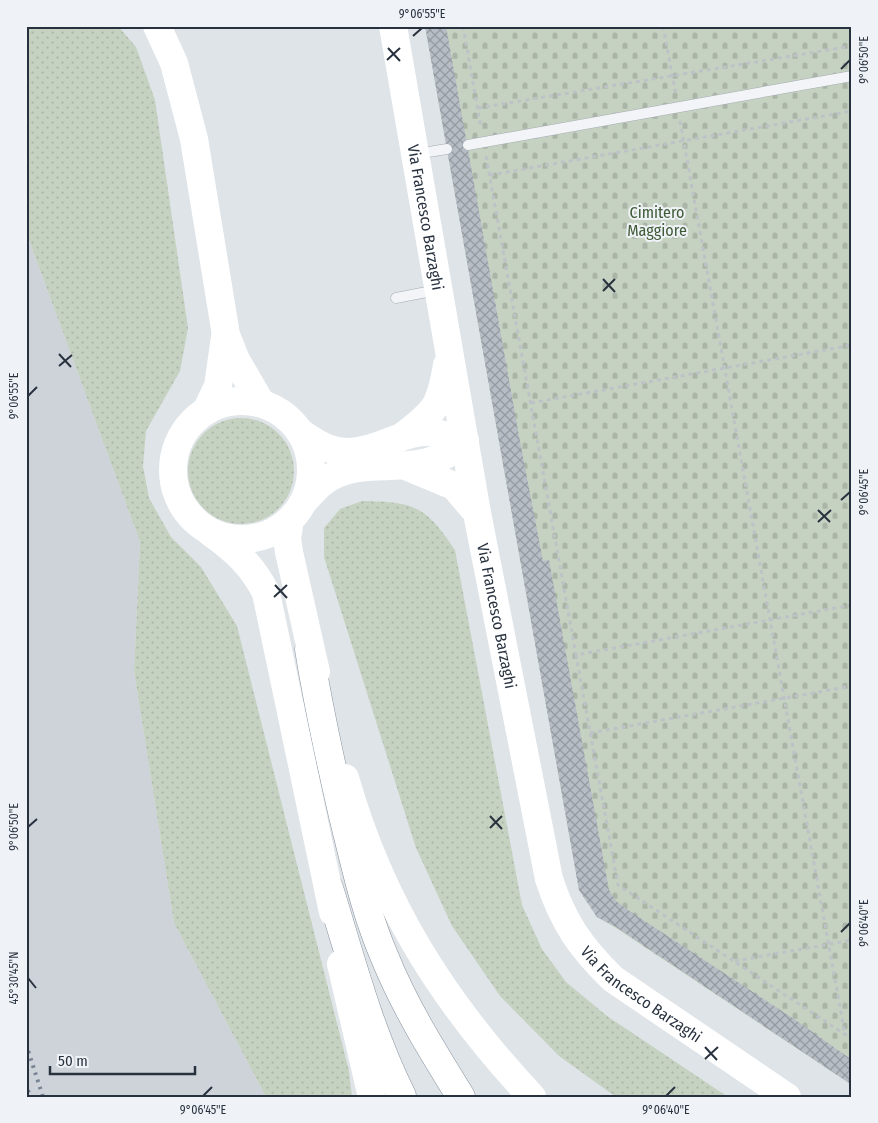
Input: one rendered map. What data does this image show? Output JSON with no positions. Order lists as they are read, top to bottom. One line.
{"streets":{"main road":["Via Francesco Barzaghi"]},"parks":["Cimitero Maggiore"],"scale_bar":"50 m","coordinates":["9°06'55\"E","9°06'50\"E","9°06'45\"E","9°06'40\"E","45°30'45\"N"]}
